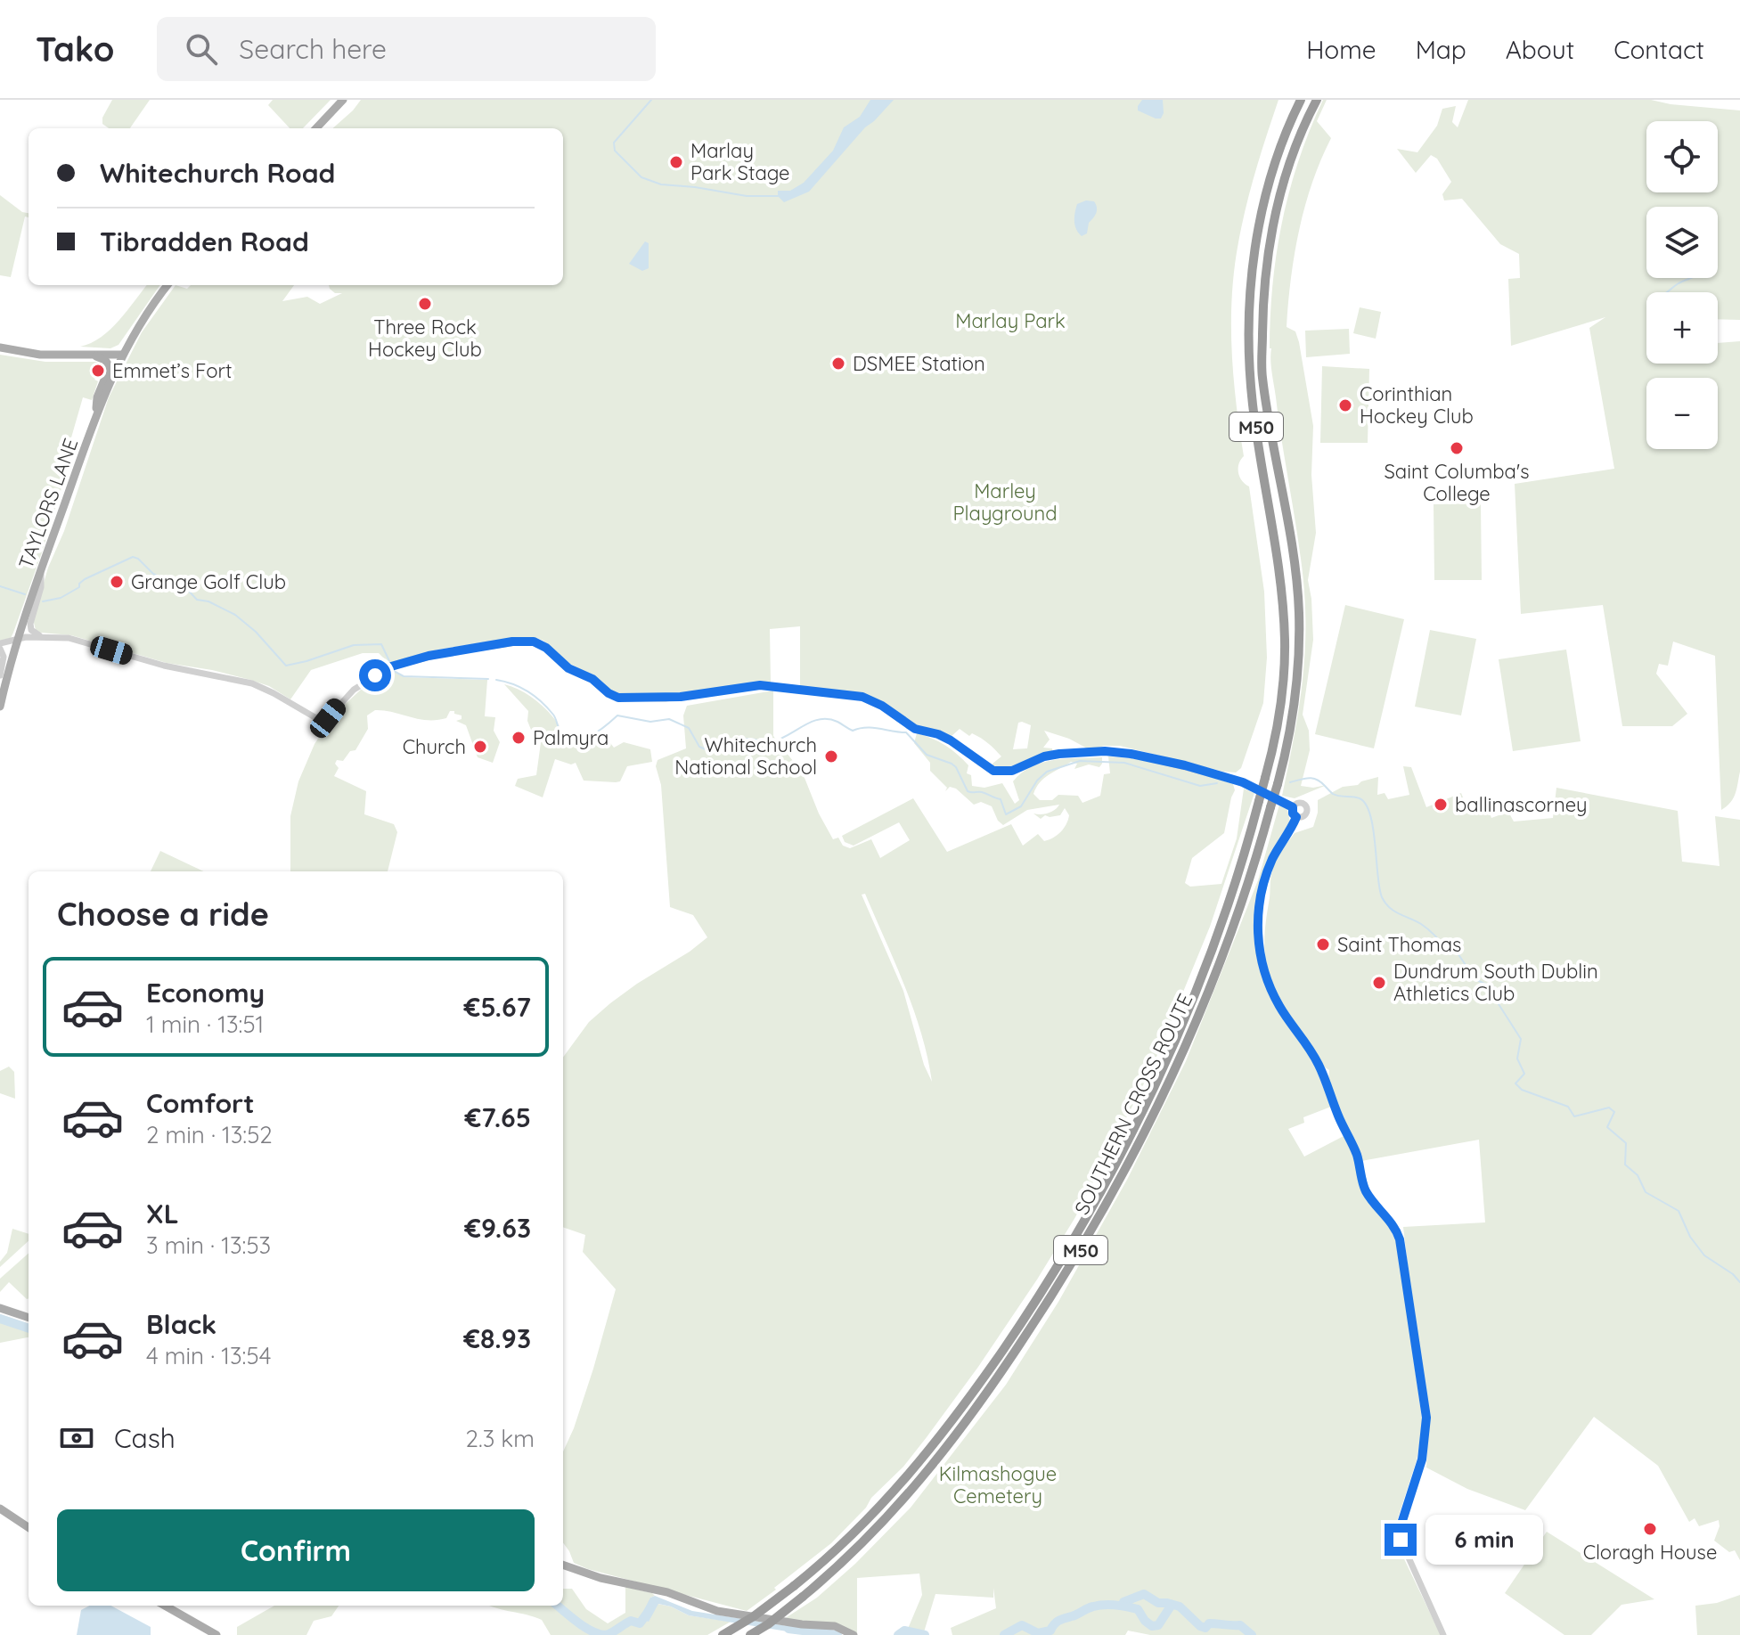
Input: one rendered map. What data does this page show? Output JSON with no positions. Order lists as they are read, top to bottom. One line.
{"streets":{"highway":["M50","SOUTHERN CROSS ROUTE"],"main road":["TAYLORS LANE"]},"parks":["Marlay Park","Marley Playground","Kilmashogue Cemetery"],"places":["Marlay Park Stage","Three Rock Hockey Club","DSMEE Station","Emmet’s Fort","Corinthian Hockey Club","Saint Columba's College","Grange Golf Club","Palmyra","Church","Whitechurch National School","ballinascorney","Saint Thomas","Dundrum South Dublin Athletics Club","Cloragh House"],"page":{"header":"Tako","search":"Search here","nav":["Home","Map","About","Contact"],"map_buttons":["+","−"],"banner":["Whitechurch Road","Tibradden Road"],"heading":"Choose a ride","list":[{"name":"Economy","note":"1 min · 13:51","value":"€5.67"},{"name":"Comfort","note":"2 min · 13:52","value":"€7.65"},{"name":"XL","note":"3 min · 13:53","value":"€9.63"},{"name":"Black","note":"4 min · 13:54","value":"€8.93"}],"pay":["Cash","2.3 km"],"buttons":"Confirm","bubble":"6 min"}}
